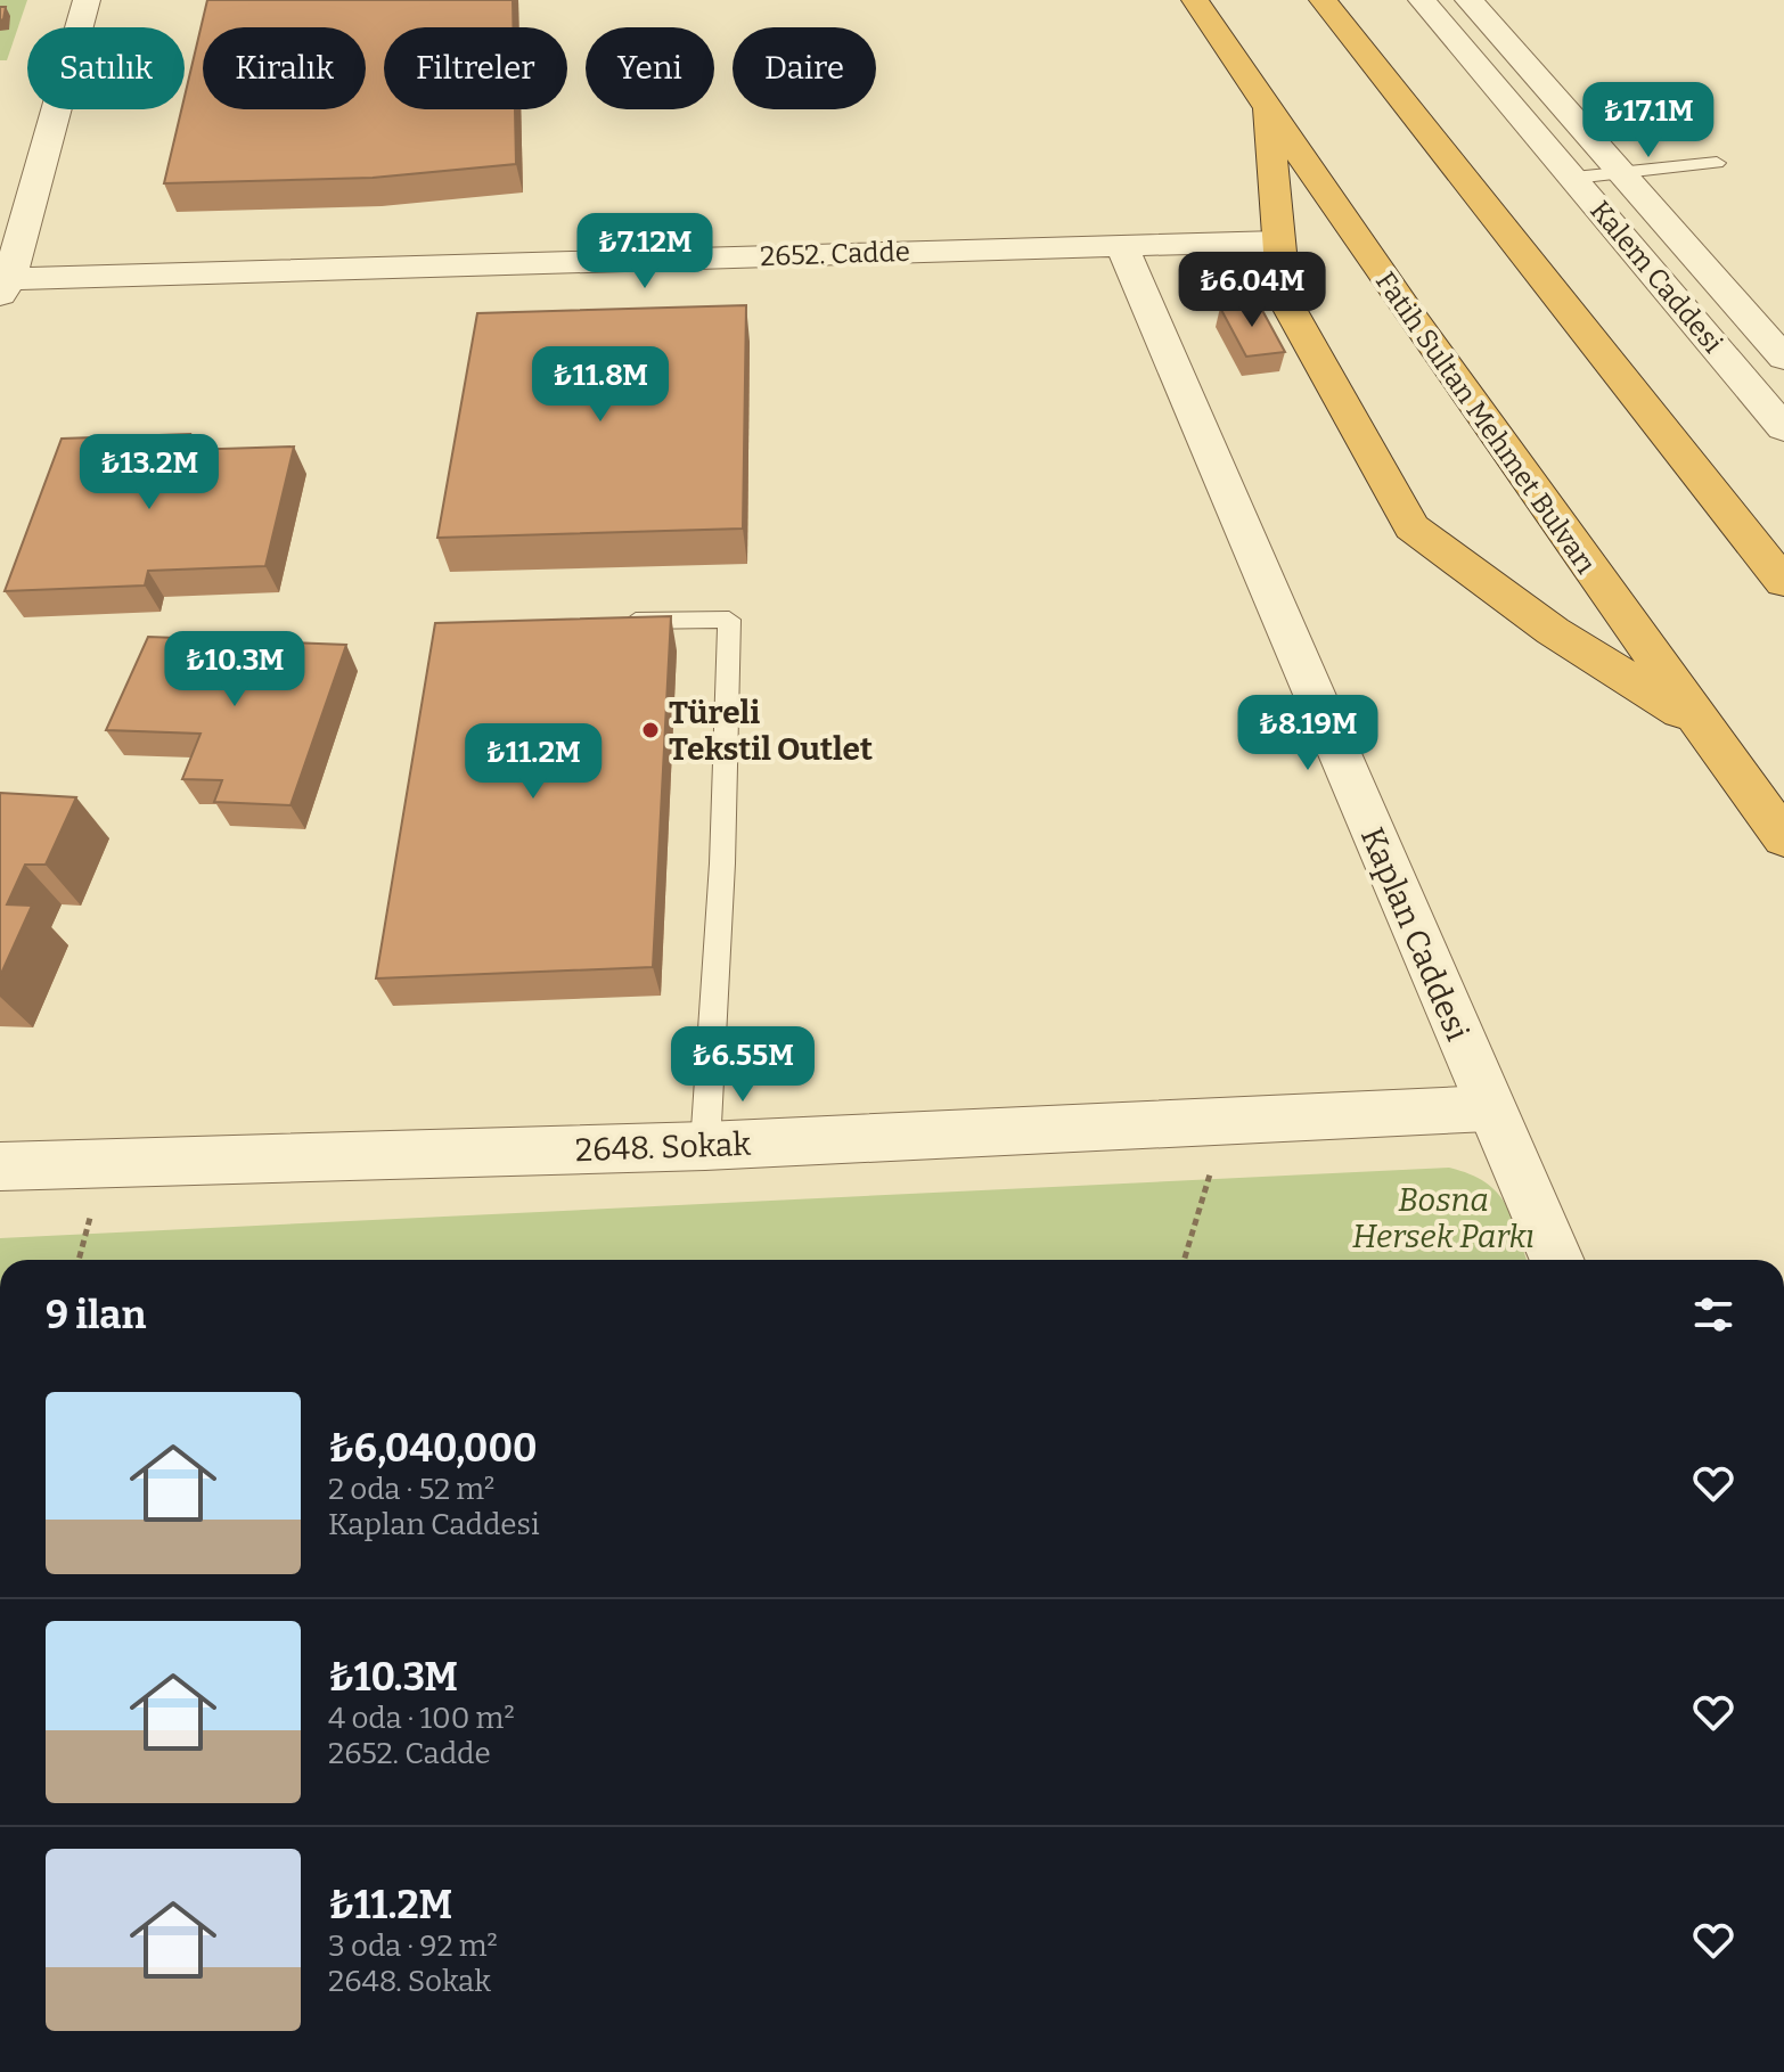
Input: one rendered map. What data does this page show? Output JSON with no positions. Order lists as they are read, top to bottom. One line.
{"streets":{"highway":["Fatih Sultan Mehmet Bulvarı"],"street":["2652. Cadde","Kalem Caddesi","Kaplan Caddesi","2648. Sokak"]},"crossings":[["2652. Cadde","Kaplan Caddesi"],["Kaplan Caddesi","2648. Sokak"]],"parks":["Bosna Hersek Parkı"],"places":["Türeli Tekstil Outlet"],"page":{"chip":["Satılık","Kiralık","Filtreler","Yeni","Daire"],"price":["₺17.1M","₺7.12M","₺6.04M","₺11.8M","₺13.2M","₺10.3M","₺8.19M","₺11.2M","₺6.55M"],"heading":"9 ilan","list":[{"name":"₺6,040,000","note":"2 oda · 52 m² · Kaplan Caddesi"},{"name":"₺10.3M","note":"4 oda · 100 m² · 2652. Cadde"},{"name":"₺11.2M","note":"3 oda · 92 m² · 2648. Sokak"}]}}
